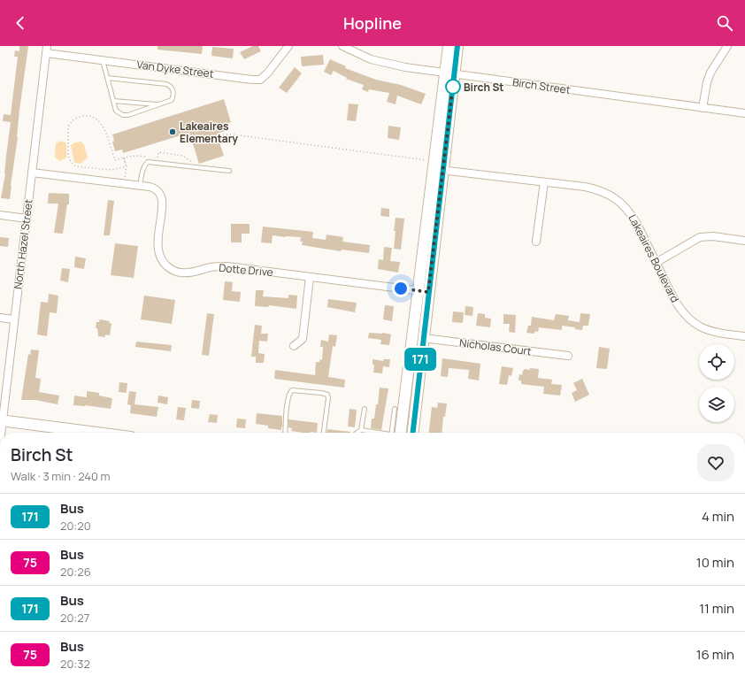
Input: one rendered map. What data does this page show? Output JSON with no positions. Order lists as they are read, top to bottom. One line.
{"streets":{"street":["Van Dyke Street","Birch Street","North Hazel Street","Lakeaires Boulevard","Dotte Drive","Nicholas Court"]},"crossings":[["Van Dyke Street","North Hazel Street"],["North Hazel Street","Dotte Drive"]],"places":["Birch St","Lakeaires Elementary"],"lines":["bus line 171"],"page":{"header":"Hopline","on_map":"171","heading":["Birch St","Walk · 3 min · 240 m"],"list":[{"mark":"171","name":"Bus","note":"20:20","value":"4 min"},{"mark":"75","name":"Bus","note":"20:26","value":"10 min"},{"mark":"171","name":"Bus","note":"20:27","value":"11 min"},{"mark":"75","name":"Bus","note":"20:32","value":"16 min"}]}}
